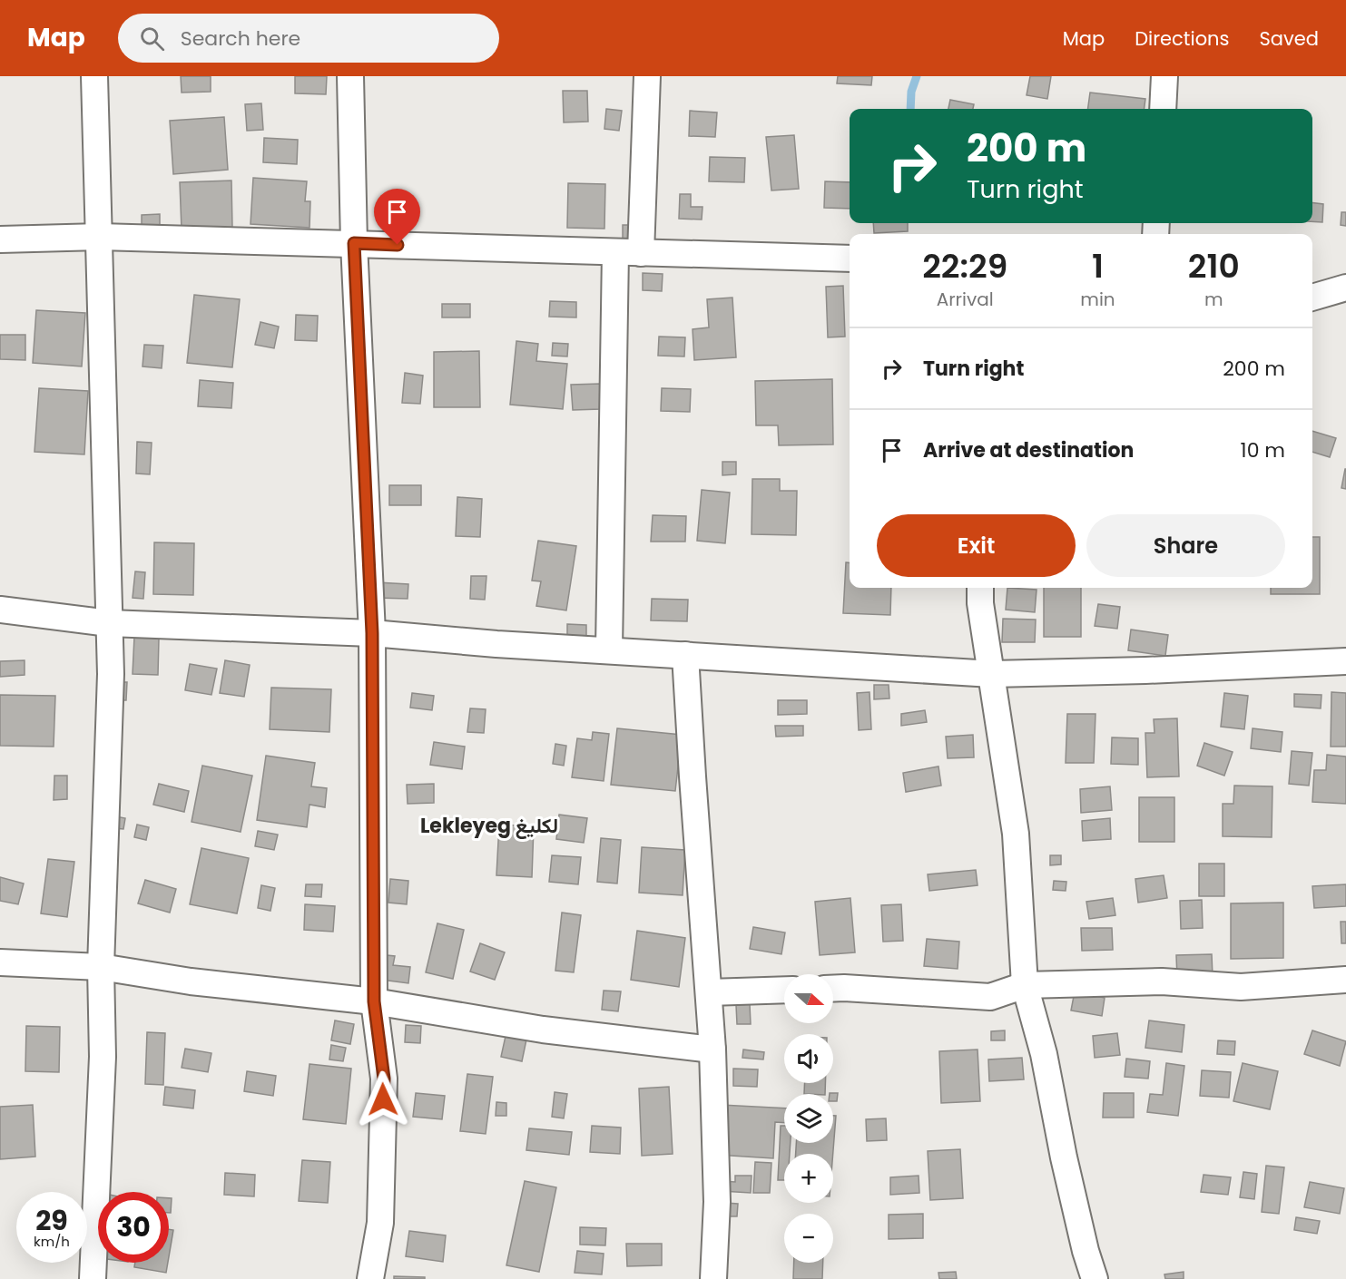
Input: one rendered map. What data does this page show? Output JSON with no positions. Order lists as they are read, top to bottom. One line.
{"districts":["Lekleyeg لكليغ"],"north":"right","page":{"header":"Map","search":"Search here","nav":["Map","Directions","Saved"],"turn":["200 m","Turn right"],"eta":["22:29","Arrival","1","min","210","m"],"list":[{"name":"Turn right","value":"200 m"},{"name":"Arrive at destination","value":"10 m"}],"buttons":["Exit","Share"],"map_buttons":["+","−"],"speed":"29 km/h","limit":"30"}}
